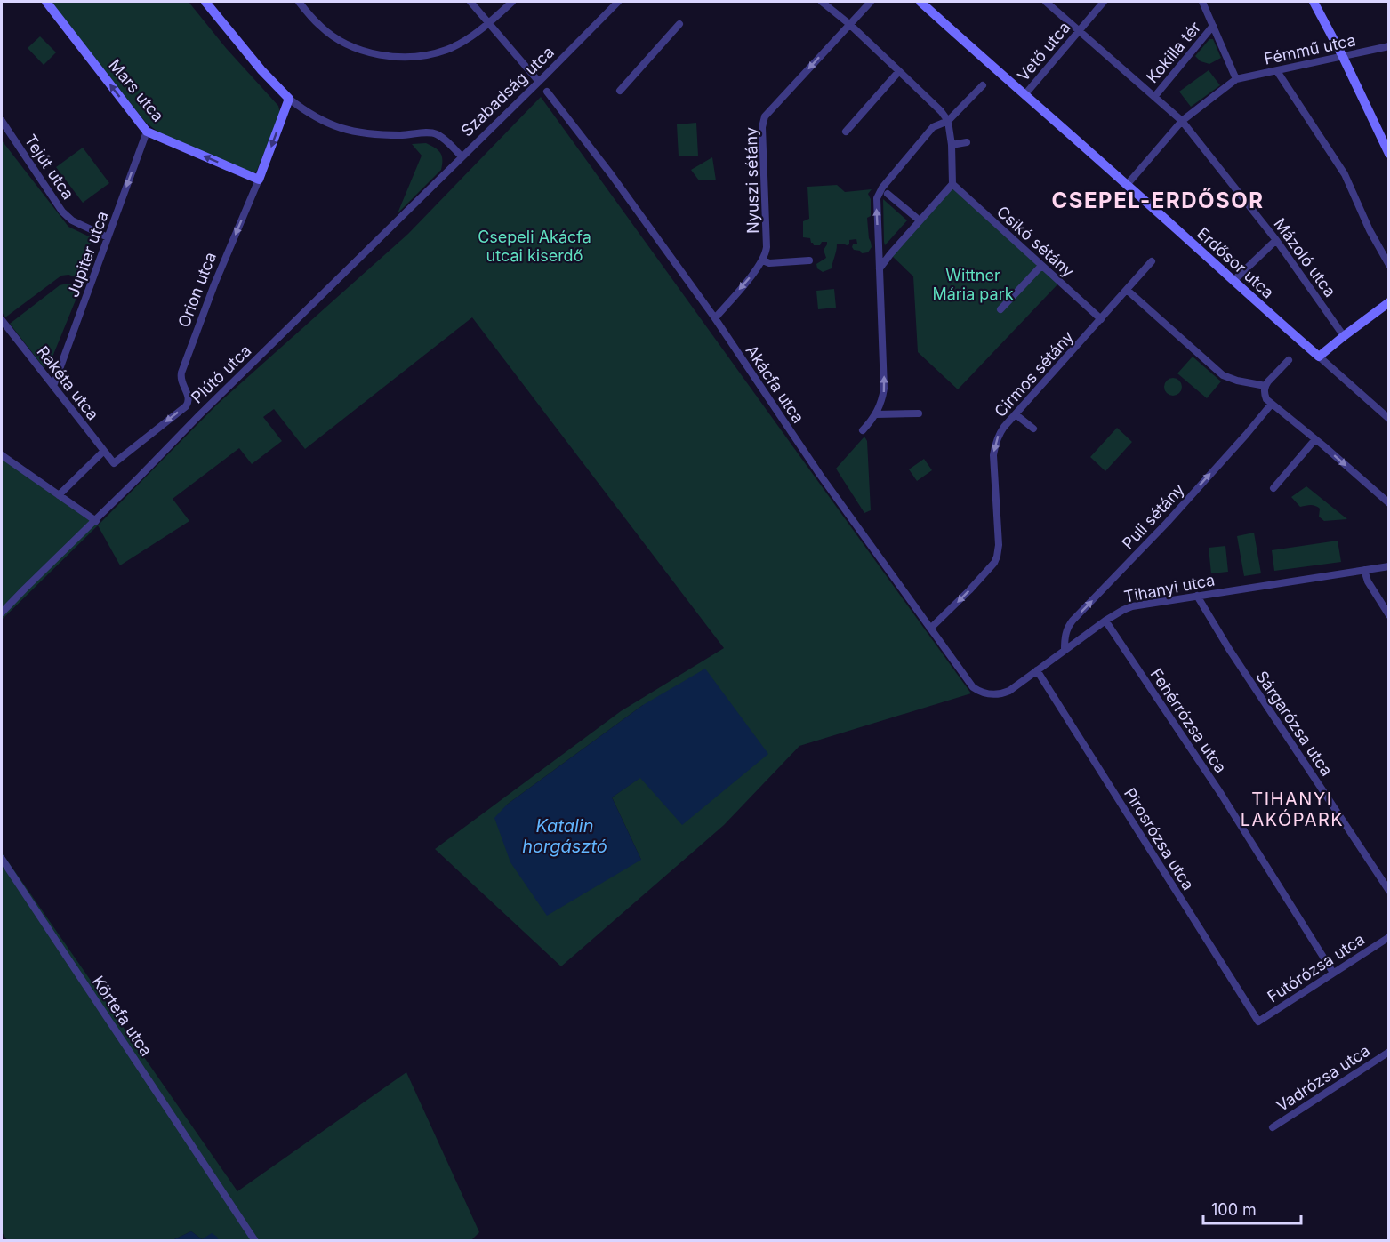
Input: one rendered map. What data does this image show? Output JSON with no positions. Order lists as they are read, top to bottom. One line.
{"streets":{"street":["Fémmű utca","Vető utca","Kokilla tér","Mars utca","Szabadság utca","Tejút utca","Nyuszi sétány","Csikó sétány","Jupiter utca","Mázoló utca","Erdősor utca","Orion utca","Plútó utca","Cirmos sétány","Rakéta utca","Akácfa utca","Puli sétány","Tihanyi utca","Fehérrózsa utca","Sárgarózsa utca","Pirosrózsa utca","Futórózsa utca","Körtefa utca","Vadrózsa utca"]},"crossings":[["Fémmű utca","Kokilla tér"],["Vető utca","Erdősor utca"],["Kokilla tér","Mázoló utca"],["Mars utca","Jupiter utca"],["Mars utca","Orion utca"],["Szabadság utca","Orion utca"],["Szabadság utca","Plútó utca"],["Tejút utca","Jupiter utca"],["Csikó sétány","Cirmos sétány"],["Jupiter utca","Rakéta utca"],["Orion utca","Rakéta utca"],["Cirmos sétány","Akácfa utca"],["Akácfa utca","Tihanyi utca"],["Puli sétány","Tihanyi utca"],["Tihanyi utca","Fehérrózsa utca"],["Tihanyi utca","Sárgarózsa utca"],["Tihanyi utca","Pirosrózsa utca"],["Fehérrózsa utca","Futórózsa utca"],["Pirosrózsa utca","Futórózsa utca"]],"one_way":["Mars utca","Nyuszi sétány","Jupiter utca","Orion utca","Cirmos sétány","Puli sétány"],"districts":["CSEPEL-ERDŐSOR","TIHANYI LAKÓPARK"],"water":["Katalin horgásztó"],"parks":["Csepeli Akácfa utcai kiserdő","Wittner Mária park"],"scale_bar":"100 m"}
